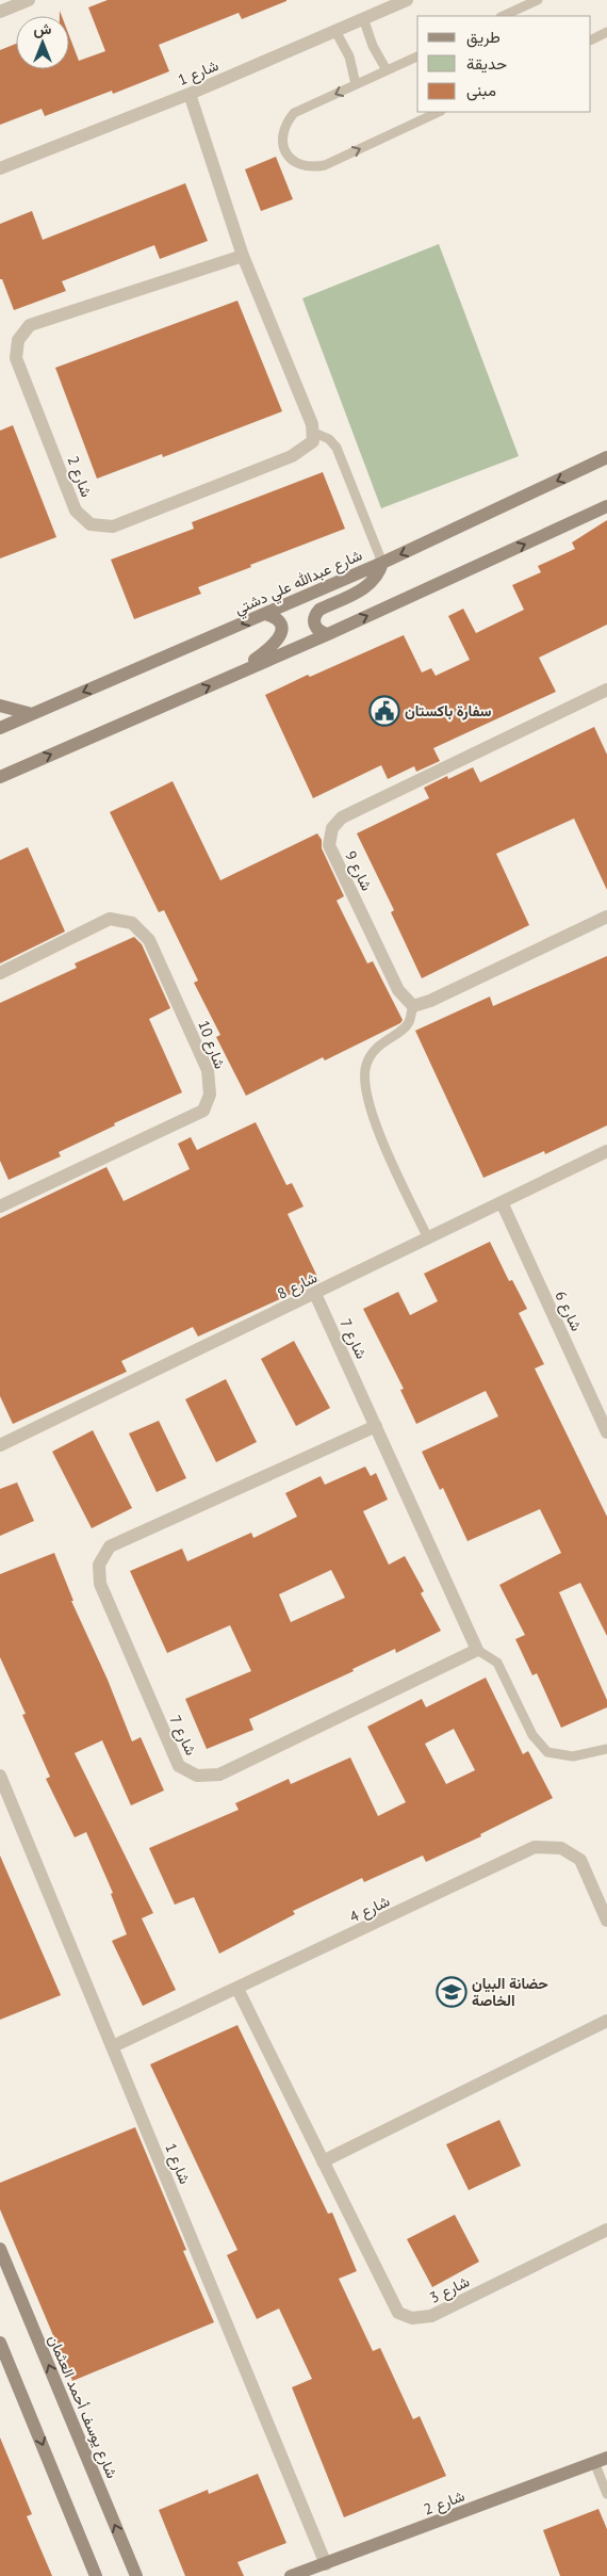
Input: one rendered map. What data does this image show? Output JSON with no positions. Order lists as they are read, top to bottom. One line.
{"streets":{"main road":["شارع 2","شارع عبدالله علي دشتي","شارع يوسف أحمد العثمان"],"street":["شارع 1","شارع 9","شارع 10","شارع 8","شارع 6","شارع 7","شارع 4","شارع 3"]},"crossings":[["شارع 1","شارع 2"],["شارع 1","شارع 4"],["شارع 8","شارع 6"],["شارع 8","شارع 7"],["شارع 4","شارع 3"]],"places":{"public building":["سفارة باكستان"],"school or university":["حضانة البيان الخاصة"]},"legend":["طريق","حديقة","مبنى"],"north":"top"}
